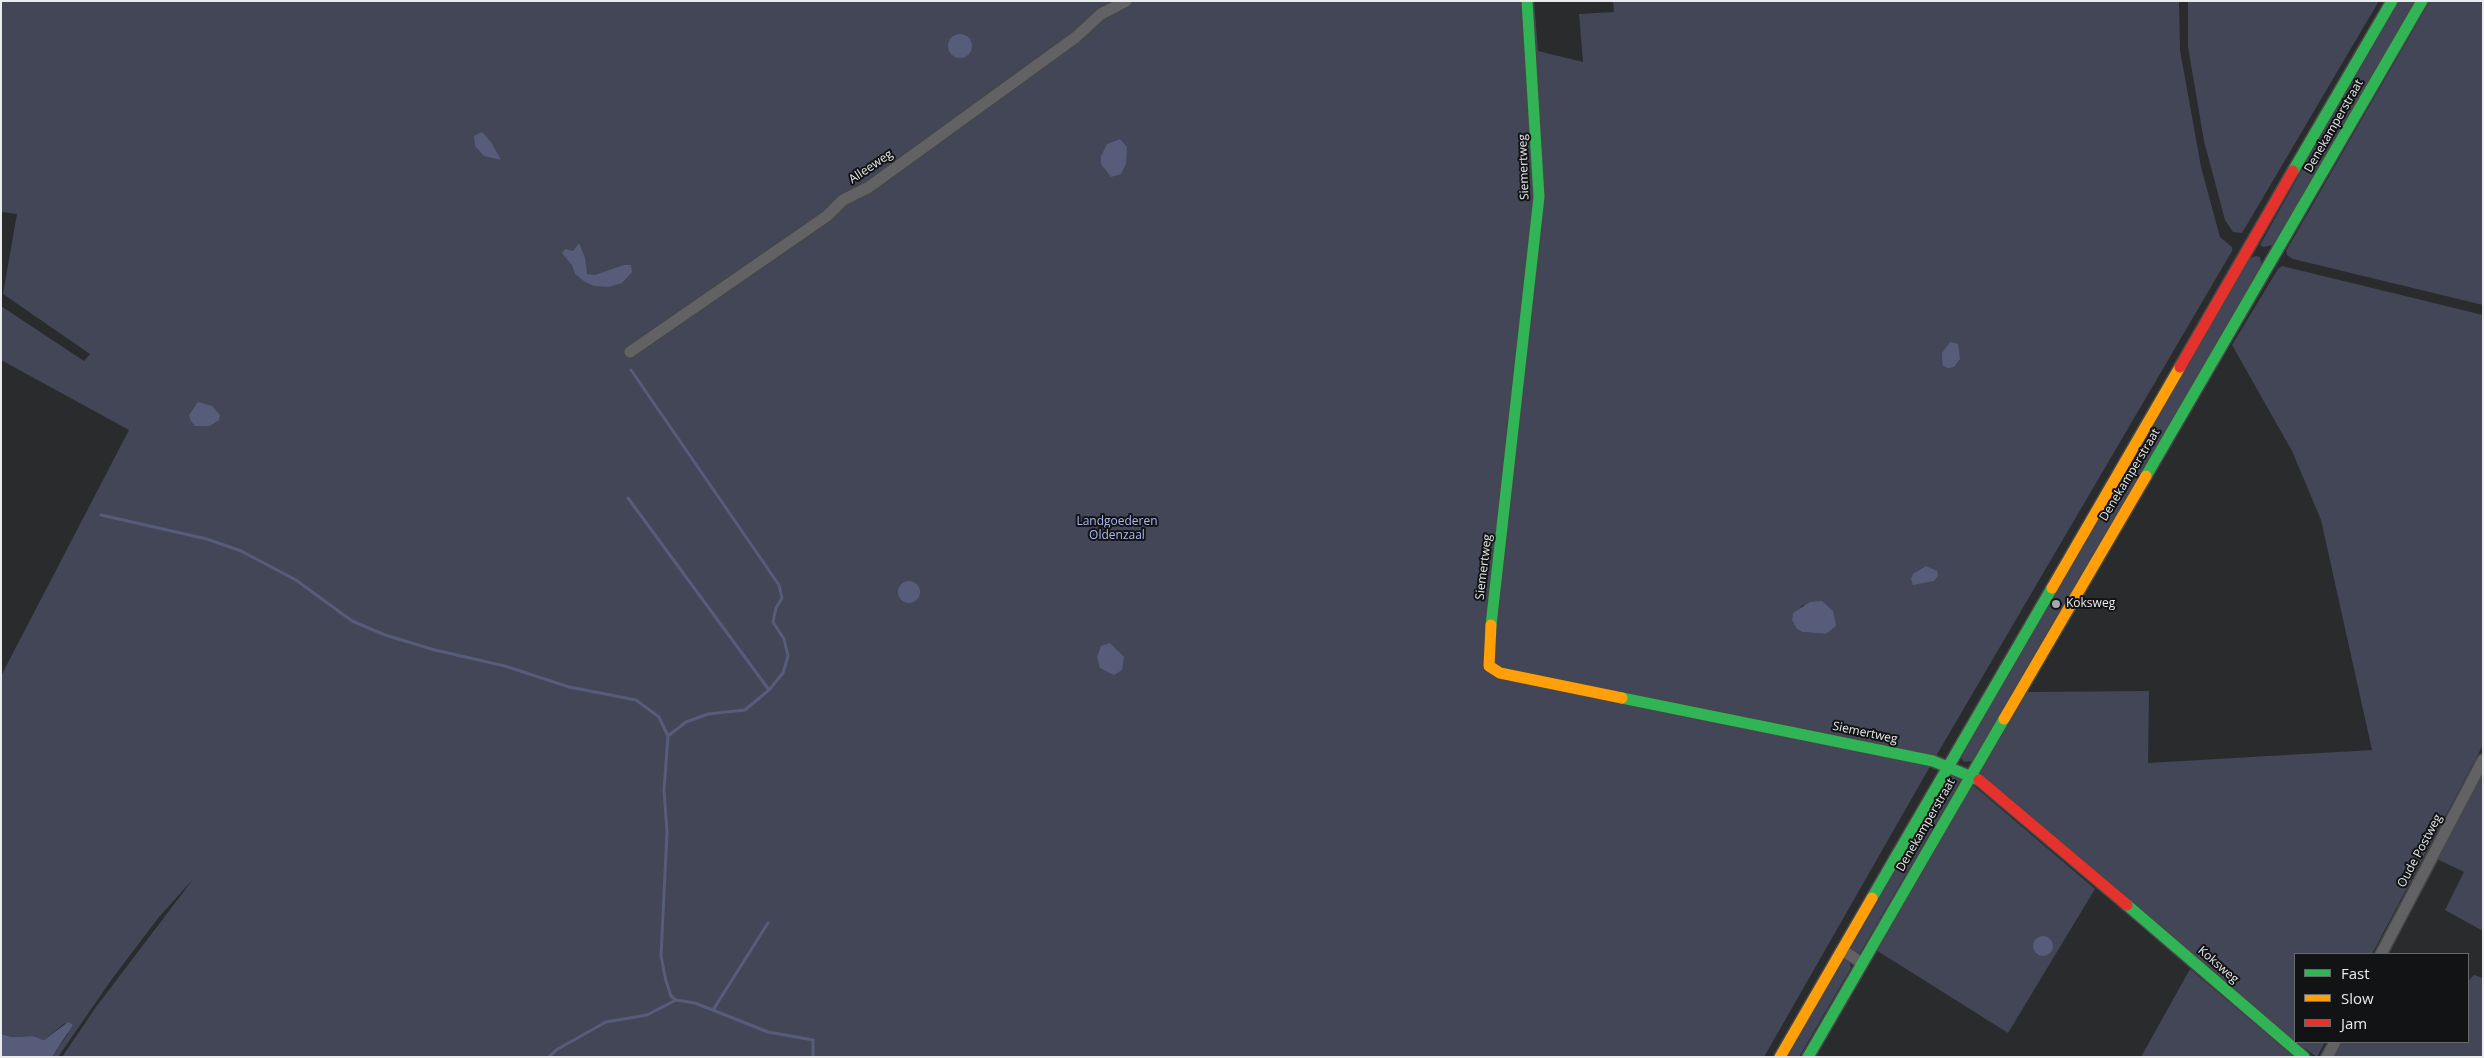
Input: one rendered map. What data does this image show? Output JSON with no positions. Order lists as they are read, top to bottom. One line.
{"streets":{"street":["Denekamperstraat","Alleeweg","Siemertweg","Oude Postweg","Koksweg"]},"crossings":[["Denekamperstraat","Siemertweg"],["Denekamperstraat","Koksweg"],["Siemertweg","Koksweg"]],"parks":["Landgoederen Oldenzaal"],"places":["Koksweg"],"legend":["Fast","Slow","Jam"]}
